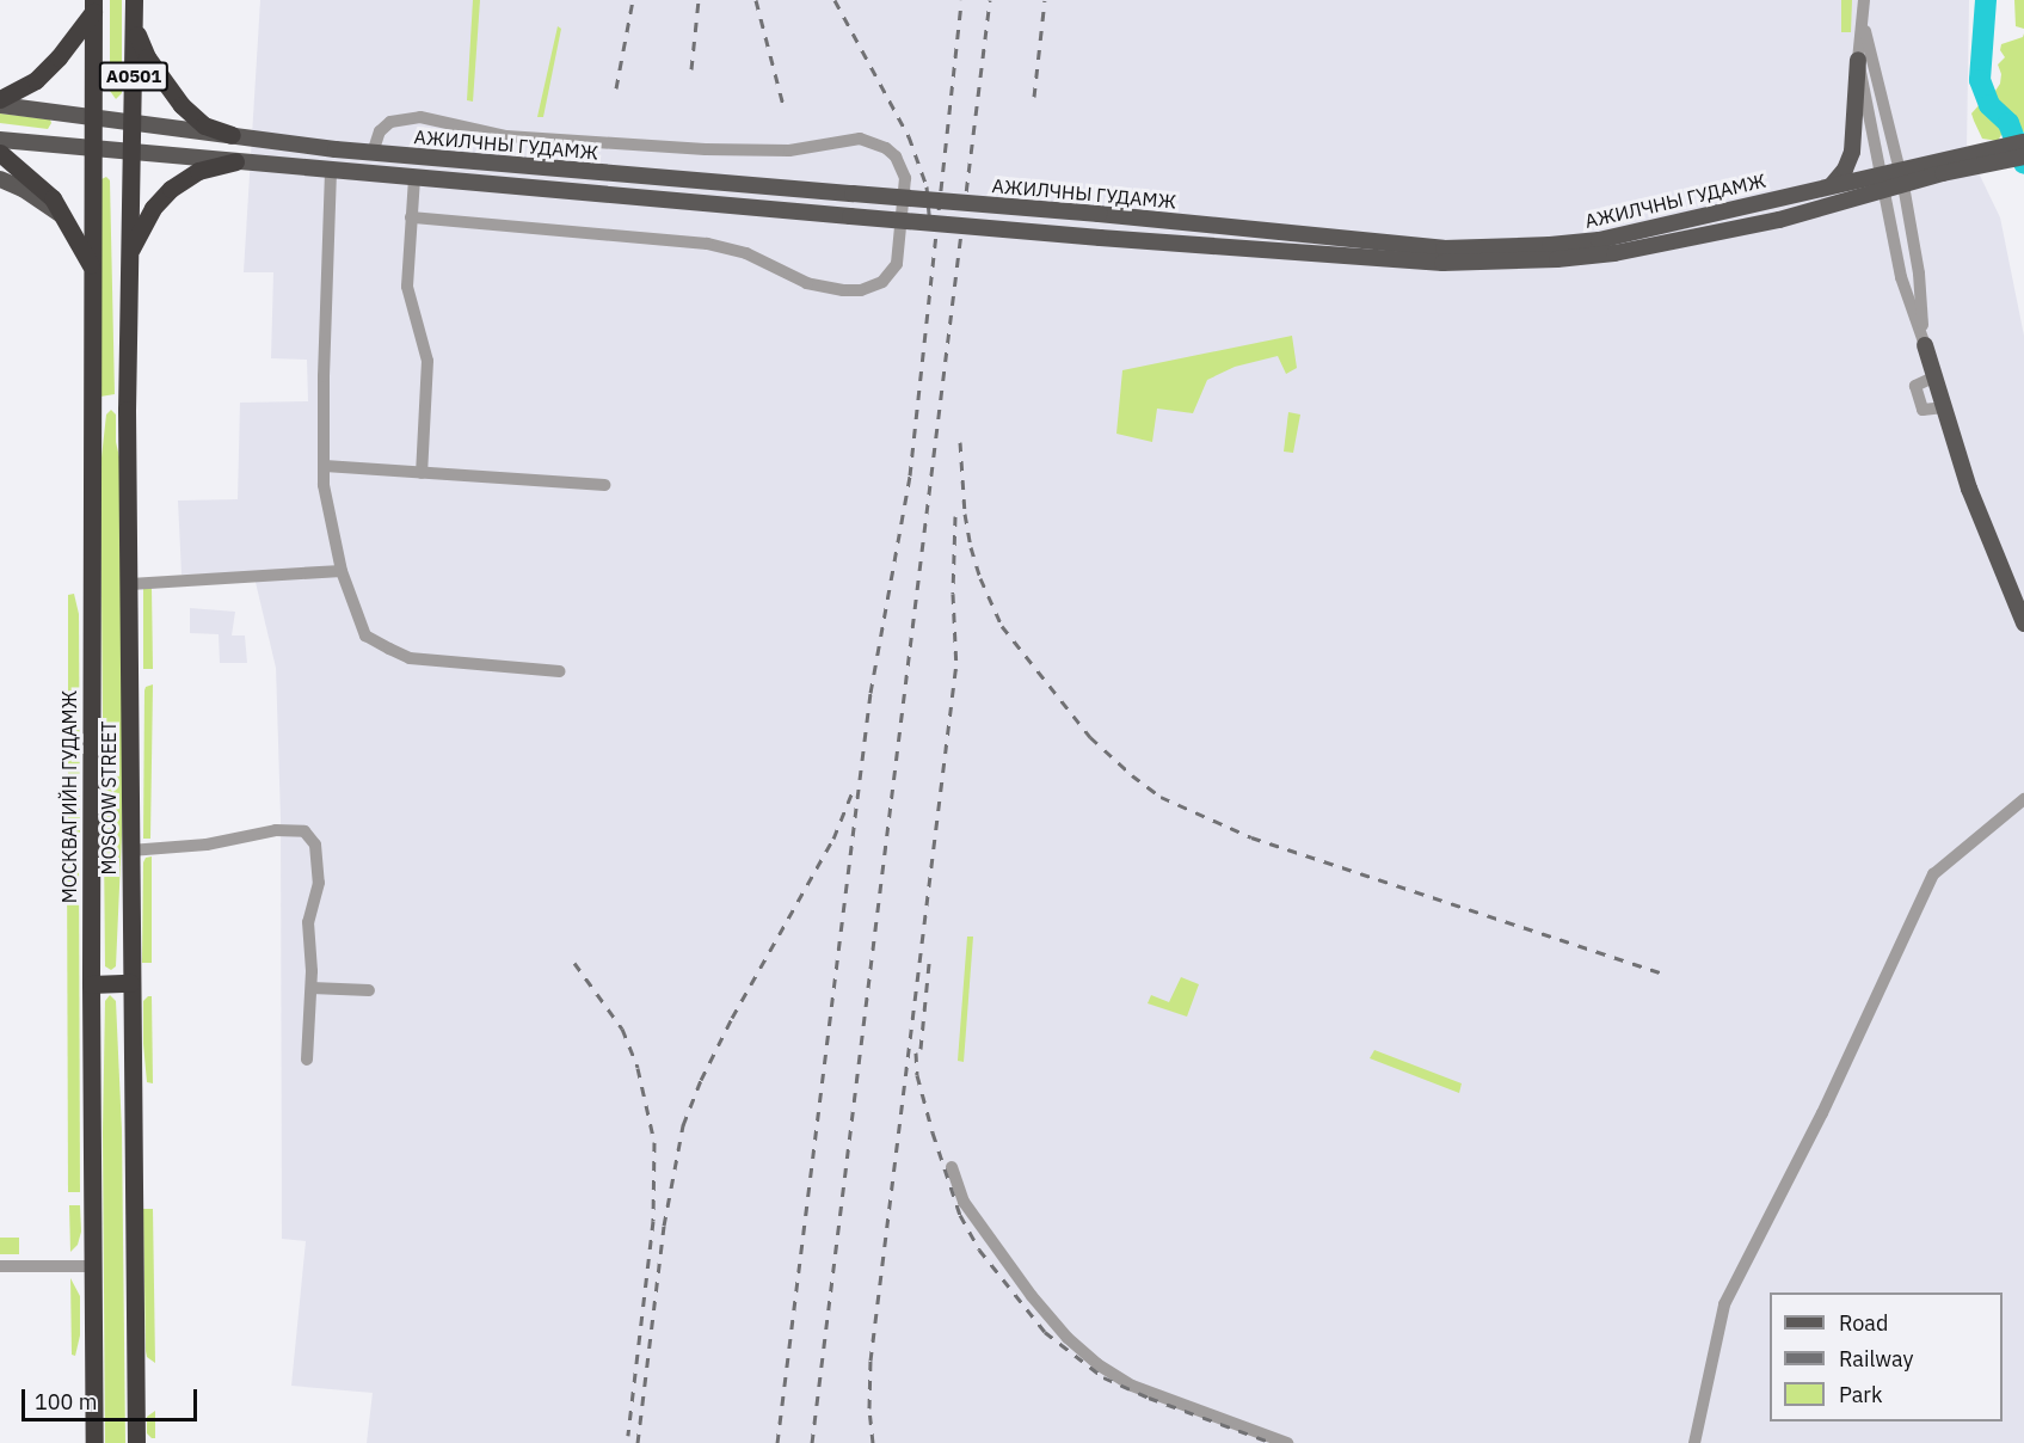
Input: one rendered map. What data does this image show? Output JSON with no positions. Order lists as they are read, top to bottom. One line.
{"streets":{"highway":["A0501","МОСКВАГИЙН ГУДАМЖ","MOSCOW STREET"],"main road":["АЖИЛЧНЫ ГУДАМЖ"]},"crossings":[["A0501","АЖИЛЧНЫ ГУДАМЖ"],["A0501","МОСКВАГИЙН ГУДАМЖ"],["A0501","MOSCOW STREET"],["АЖИЛЧНЫ ГУДАМЖ","МОСКВАГИЙН ГУДАМЖ"],["АЖИЛЧНЫ ГУДАМЖ","MOSCOW STREET"]],"legend":["Road","Railway","Park"],"scale_bar":"100 m"}
